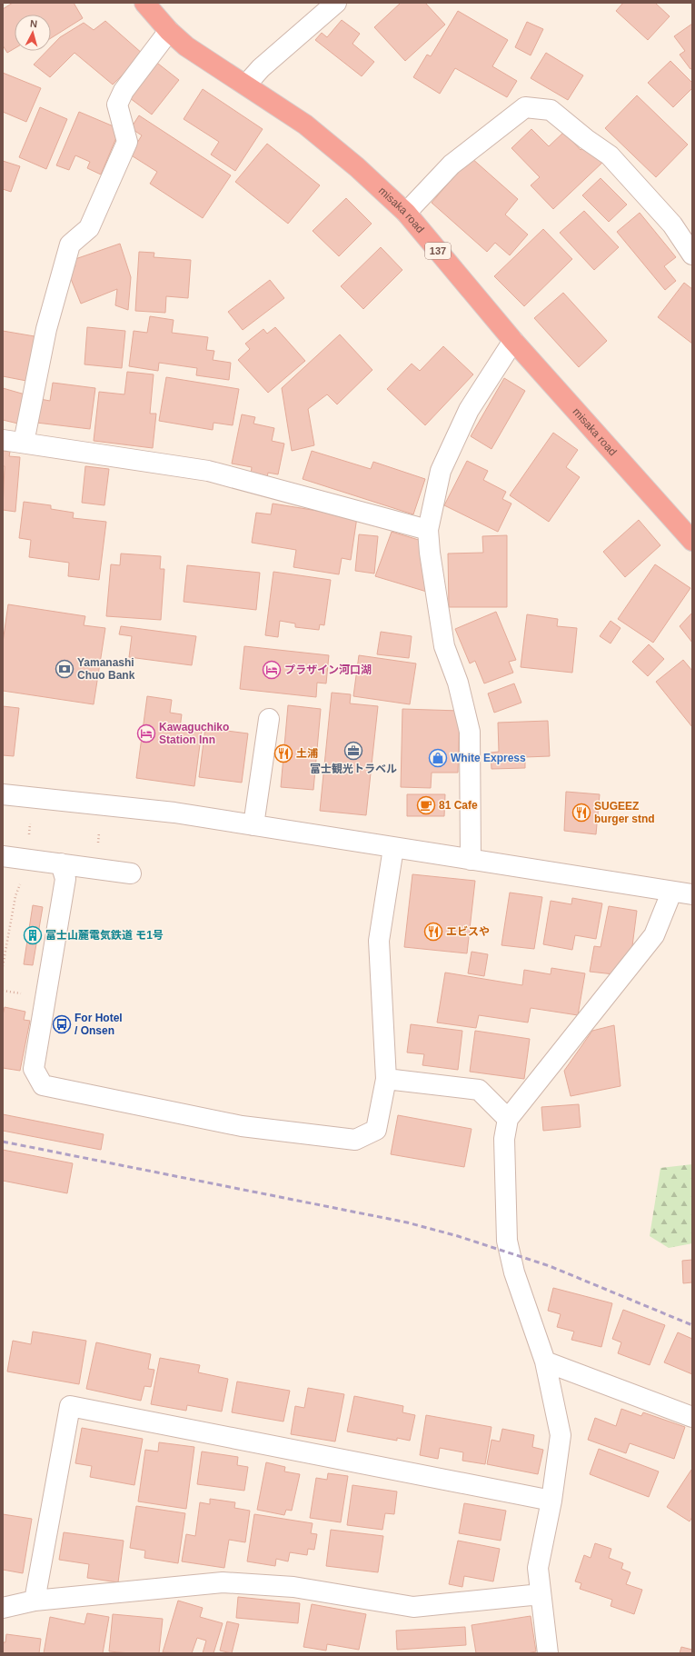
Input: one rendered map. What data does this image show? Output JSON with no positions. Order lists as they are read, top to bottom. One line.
{"streets":{"highway":["misaka road","137"]},"places":{"bank":["Yamanashi Chuo Bank"],"hotel":["プラザイン河口湖","Kawaguchiko Station Inn"],"office":["富士観光トラベル"],"restaurant":["土浦","SUGEEZ burger stnd","エビスや"],"shop":["White Express"],"cafe":["81 Cafe"],"building":["富士山麓電気鉄道 モ1号"],"bus stop":["For Hotel / Onsen"]},"north":"top"}
